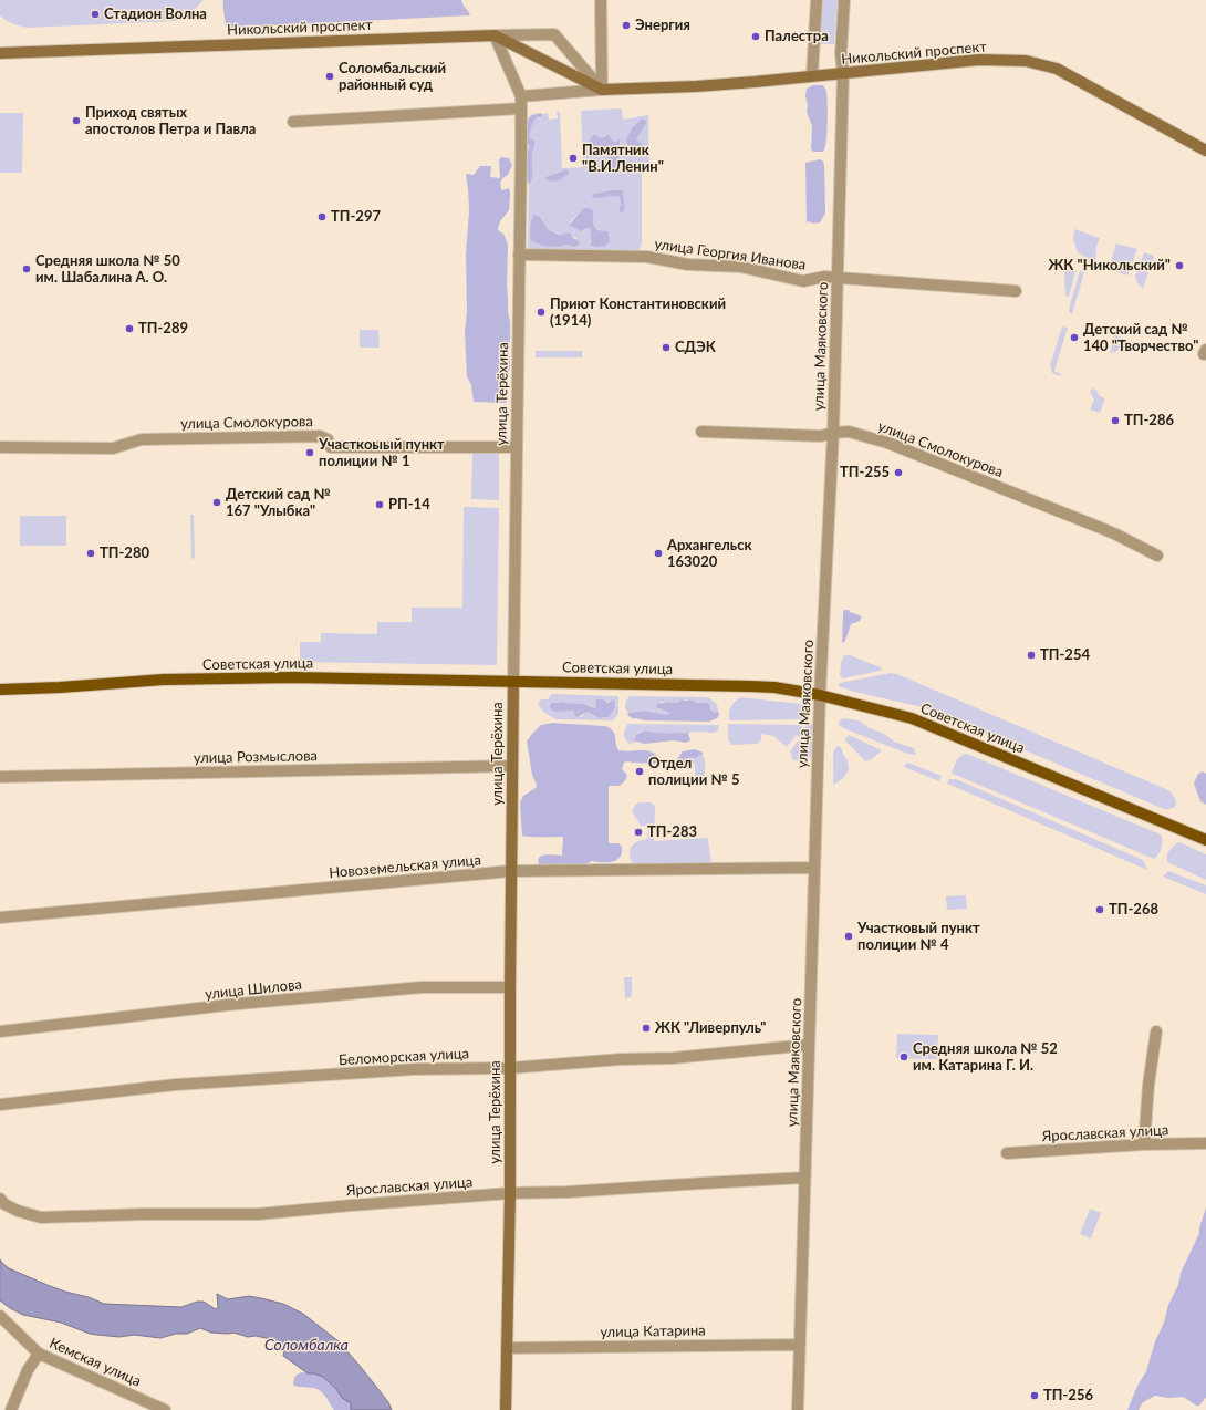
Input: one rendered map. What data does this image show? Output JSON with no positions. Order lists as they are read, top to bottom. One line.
{"streets":{"main road":["Никольский проспект","улица Терёхина","Советская улица"],"street":["улица Георгия Иванова","улица Маяковского","улица Смолокурова","улица Розмыслова","Новоземельская улица","улица Шилова","Беломорская улица","Ярославская улица","улица Катарина","Кемская улица"]},"crossings":[["Никольский проспект","улица Маяковского"],["улица Георгия Иванова","улица Маяковского"],["улица Георгия Иванова","улица Терёхина"],["улица Маяковского","улица Смолокурова"],["улица Маяковского","Советская улица"],["улица Маяковского","Новоземельская улица"],["улица Маяковского","Беломорская улица"],["улица Маяковского","Ярославская улица"],["улица Маяковского","улица Катарина"],["улица Терёхина","улица Смолокурова"],["улица Терёхина","Советская улица"],["улица Терёхина","улица Розмыслова"],["улица Терёхина","Новоземельская улица"],["улица Терёхина","улица Шилова"],["улица Терёхина","Беломорская улица"],["улица Терёхина","Ярославская улица"],["улица Терёхина","улица Катарина"]],"water":["Соломбалка"],"places":["Стадион Волна","Энергия","Палестра","Соломбальский районный суд","Приход святых апостолов Петра и Павла","Памятник \"В.И.Ленин\"","ТП-297","ЖК \"Никольский\"","Средняя школа № 50 им. Шабалина А. О.","Приют Константиновский (1914)","ТП-289","Детский сад № 140 \"Творчество\"","СДЭК","ТП-286","Участкоыый пункт полиции № 1","ТП-255","Детский сад № 167 \"Улыбка\"","РП-14","ТП-280","Архангельск 163020","ТП-254","Отдел полиции № 5","ТП-283","ТП-268","Участковый пункт полиции № 4","ЖК \"Ливерпуль\"","Средняя школа № 52 им. Катарина Г. И.","ТП-256"]}
